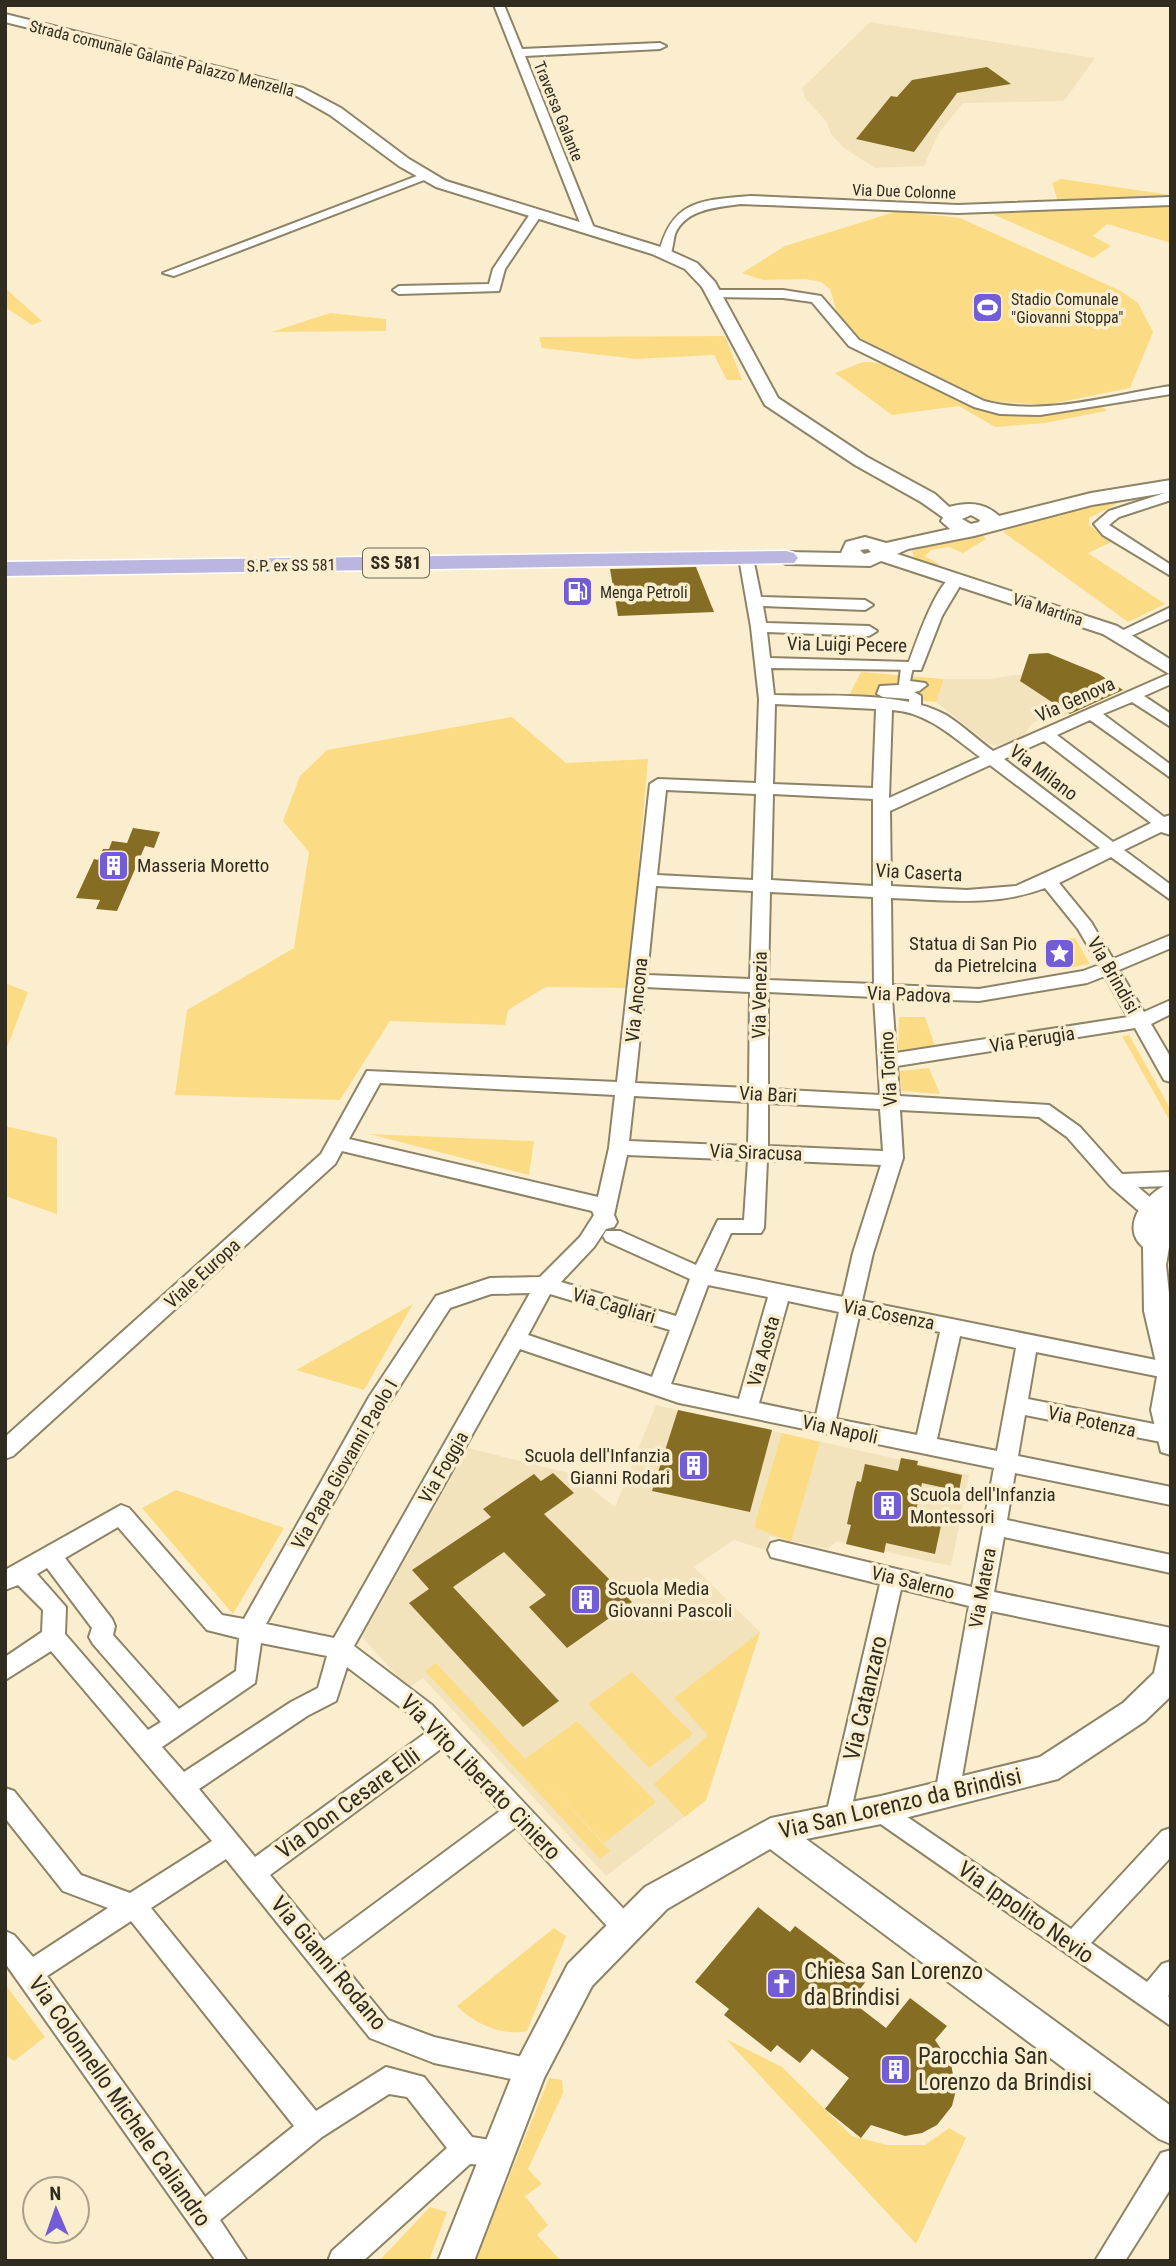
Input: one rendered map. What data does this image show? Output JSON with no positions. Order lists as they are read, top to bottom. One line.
{"streets":{"main road":["SS 581","S.P. ex SS 581"],"street":["Strada comunale Galante Palazzo Menzella","Traversa Galante","Via Due Colonne","Via Martina","Via Luigi Pecere","Via Genova","Via Milano","Via Caserta","Via Brindisi","Via Padova","Via Venezia","Via Ancona","Via Perugia","Via Torino","Via Bari","Via Siracusa","Viale Europa","Via Cagliari","Via Cosenza","Via Aosta","Via Potenza","Via Napoli","Via Papa Giovanni Paolo I","Via Foggia","Via Salerno","Via Matera","Via Catanzaro","Via Vito Liberato Ciniero","Via Don Cesare Elli","Via San Lorenzo da Brindisi","Via Ippolito Nevio","Via Gianni Rodano","Via Colonnello Michele Caliandro"]},"crossings":[["Strada comunale Galante Palazzo Menzella","Traversa Galante"],["Strada comunale Galante Palazzo Menzella","Via Due Colonne"],["S.P. ex SS 581","Via Venezia"],["Via Martina","Via Luigi Pecere"],["Via Luigi Pecere","Via Venezia"],["Via Genova","Via Milano"],["Via Genova","Via Venezia"],["Via Genova","Via Ancona"],["Via Genova","Via Torino"],["Via Milano","Via Caserta"],["Via Milano","Via Torino"],["Via Caserta","Via Brindisi"],["Via Caserta","Via Venezia"],["Via Caserta","Via Ancona"],["Via Caserta","Via Torino"],["Via Brindisi","Via Padova"],["Via Brindisi","Via Perugia"],["Via Padova","Via Venezia"],["Via Padova","Via Ancona"],["Via Padova","Via Torino"],["Via Venezia","Via Bari"],["Via Venezia","Via Siracusa"],["Via Venezia","Via Cagliari"],["Via Venezia","Via Cosenza"],["Via Venezia","Via Napoli"],["Via Ancona","Via Bari"],["Via Ancona","Via Siracusa"],["Via Ancona","Via Foggia"],["Via Perugia","Via Torino"],["Via Torino","Via Bari"],["Via Torino","Via Siracusa"],["Via Torino","Via Cosenza"],["Via Torino","Via Napoli"],["Via Bari","Viale Europa"],["Via Cagliari","Via Papa Giovanni Paolo I"],["Via Cagliari","Via Foggia"],["Via Cosenza","Via Aosta"],["Via Cosenza","Via Matera"],["Via Aosta","Via Napoli"],["Via Potenza","Via Matera"],["Via Napoli","Via Foggia"],["Via Napoli","Via Matera"],["Via Papa Giovanni Paolo I","Via Vito Liberato Ciniero"],["Via Foggia","Via Vito Liberato Ciniero"],["Via Foggia","Via Gianni Rodano"],["Via Salerno","Via Matera"],["Via Salerno","Via Catanzaro"],["Via Matera","Via San Lorenzo da Brindisi"],["Via Catanzaro","Via San Lorenzo da Brindisi"],["Via Vito Liberato Ciniero","Via Don Cesare Elli"],["Via Vito Liberato Ciniero","Via San Lorenzo da Brindisi"],["Via Don Cesare Elli","Via Gianni Rodano"],["Via San Lorenzo da Brindisi","Via Ippolito Nevio"],["Via San Lorenzo da Brindisi","Via Gianni Rodano"]],"places":{"sports":["Stadio Comunale \"Giovanni Stoppa\""],"fuel station":["Menga Petroli"],"building":["Masseria Moretto","Scuola dell'Infanzia Gianni Rodari","Scuola dell'Infanzia Montessori","Scuola Media Giovanni Pascoli","Parocchia San Lorenzo da Brindisi"],"place":["Statua di San Pio da Pietrelcina"],"church":["Chiesa San Lorenzo da Brindisi"]},"north":"top"}
